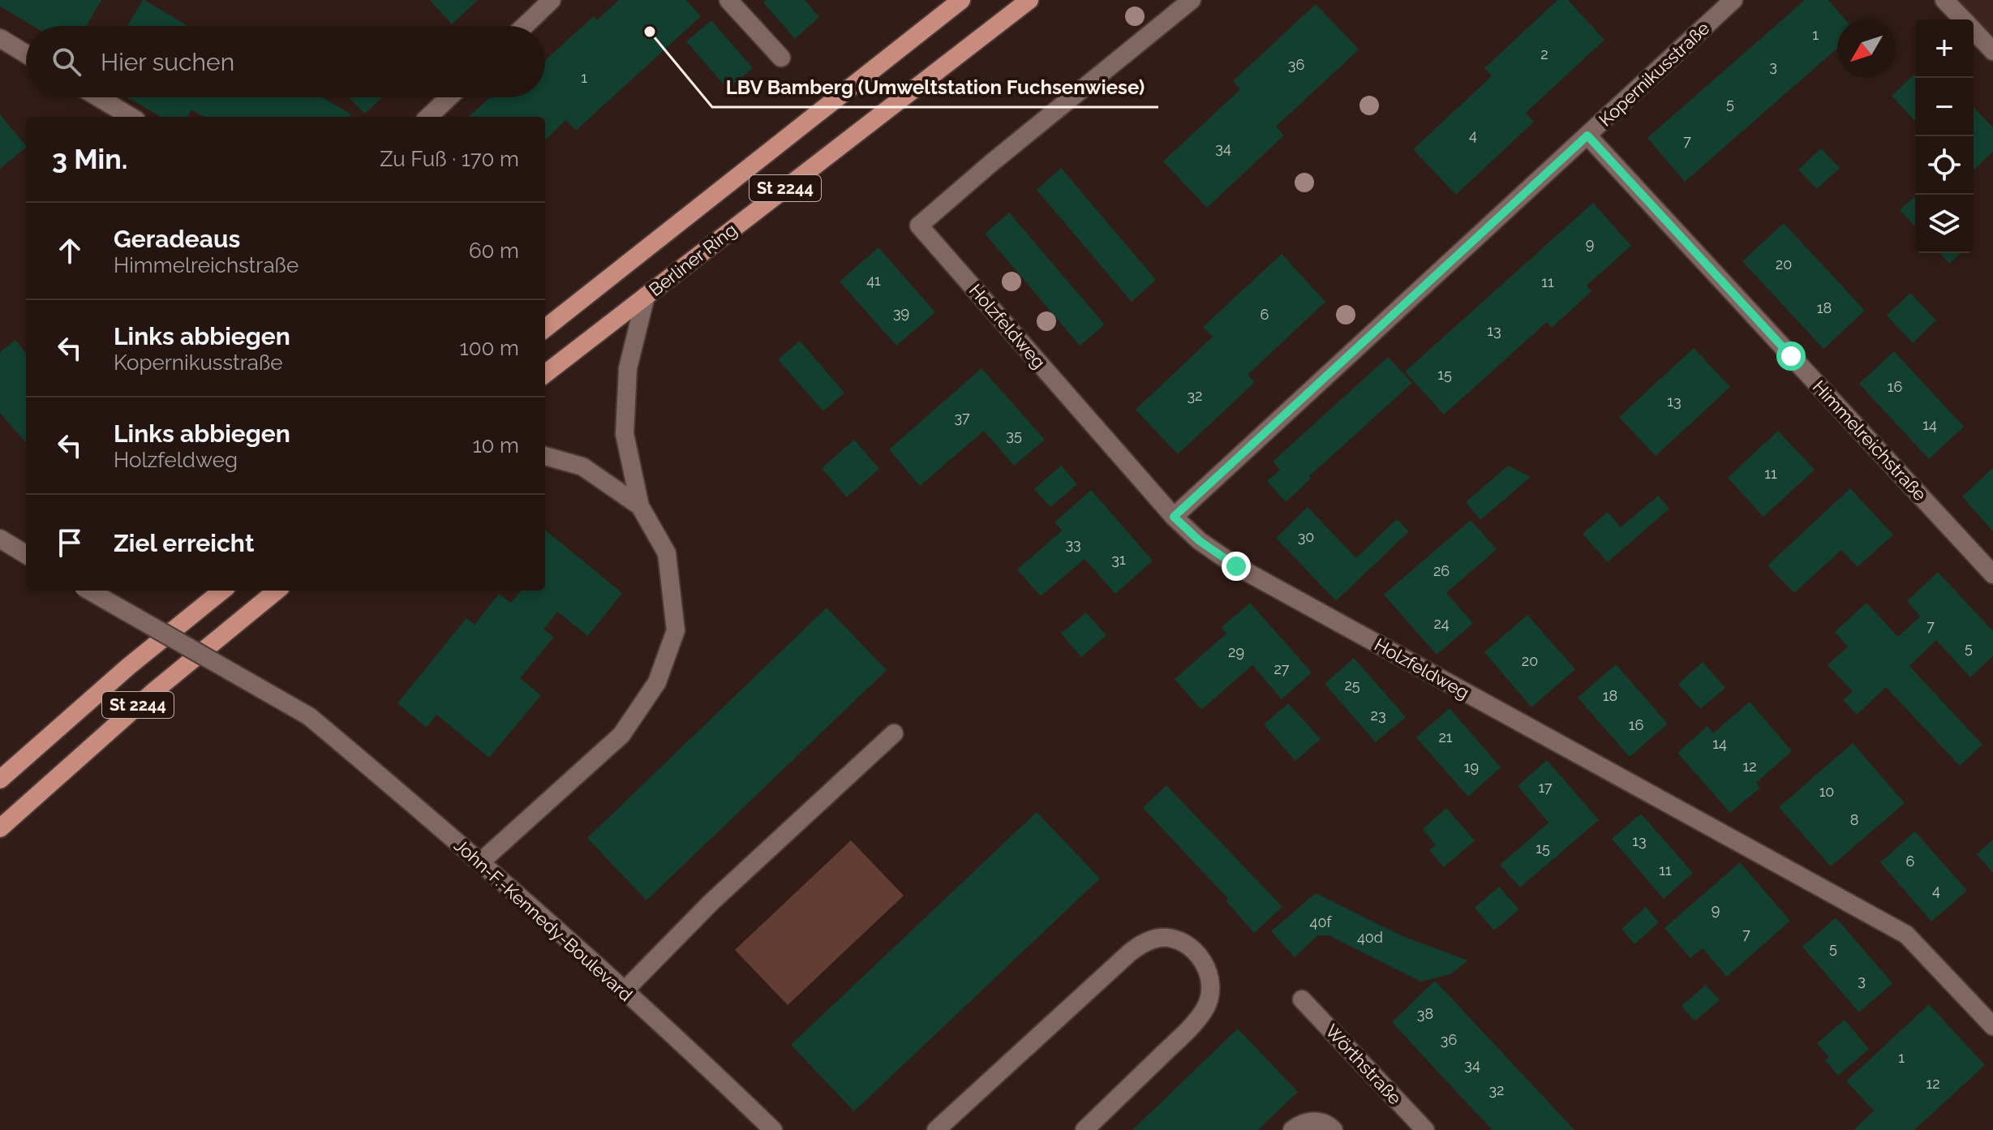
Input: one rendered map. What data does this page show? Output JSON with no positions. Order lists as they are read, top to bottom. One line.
{"streets":{"main road":["St 2244","Berliner Ring"],"street":["Kopernikusstraße","Holzfeldweg","Himmelreichstraße","John-F.-Kennedy-Boulevard","Wörthstraße"]},"crossings":[["Kopernikusstraße","Holzfeldweg"],["Kopernikusstraße","Himmelreichstraße"]],"places":["LBV Bamberg (Umweltstation Fuchsenwiese)"],"house_numbers":["1","2","36","3","1","5","4","7","34","9","20","41","11","18","39","6","13","15","16","32","13","37","14","35","11","30","33","31","26","24","7","5","29","20","27","25","18","23","16","21","14","12","19","17","10","8","13","15","6","11","4","9","40f","7","40d","5","3","38","36","1","34","12","32"],"north":"bottom left","page":{"map_buttons":["+","−"],"search":"Hier suchen","heading":["3 Min.","Zu Fuß · 170 m"],"list":[["Geradeaus","Himmelreichstraße","60 m"],["Links abbiegen","Kopernikusstraße","100 m"],["Links abbiegen","Holzfeldweg","10 m"],"Ziel erreicht"]}}
